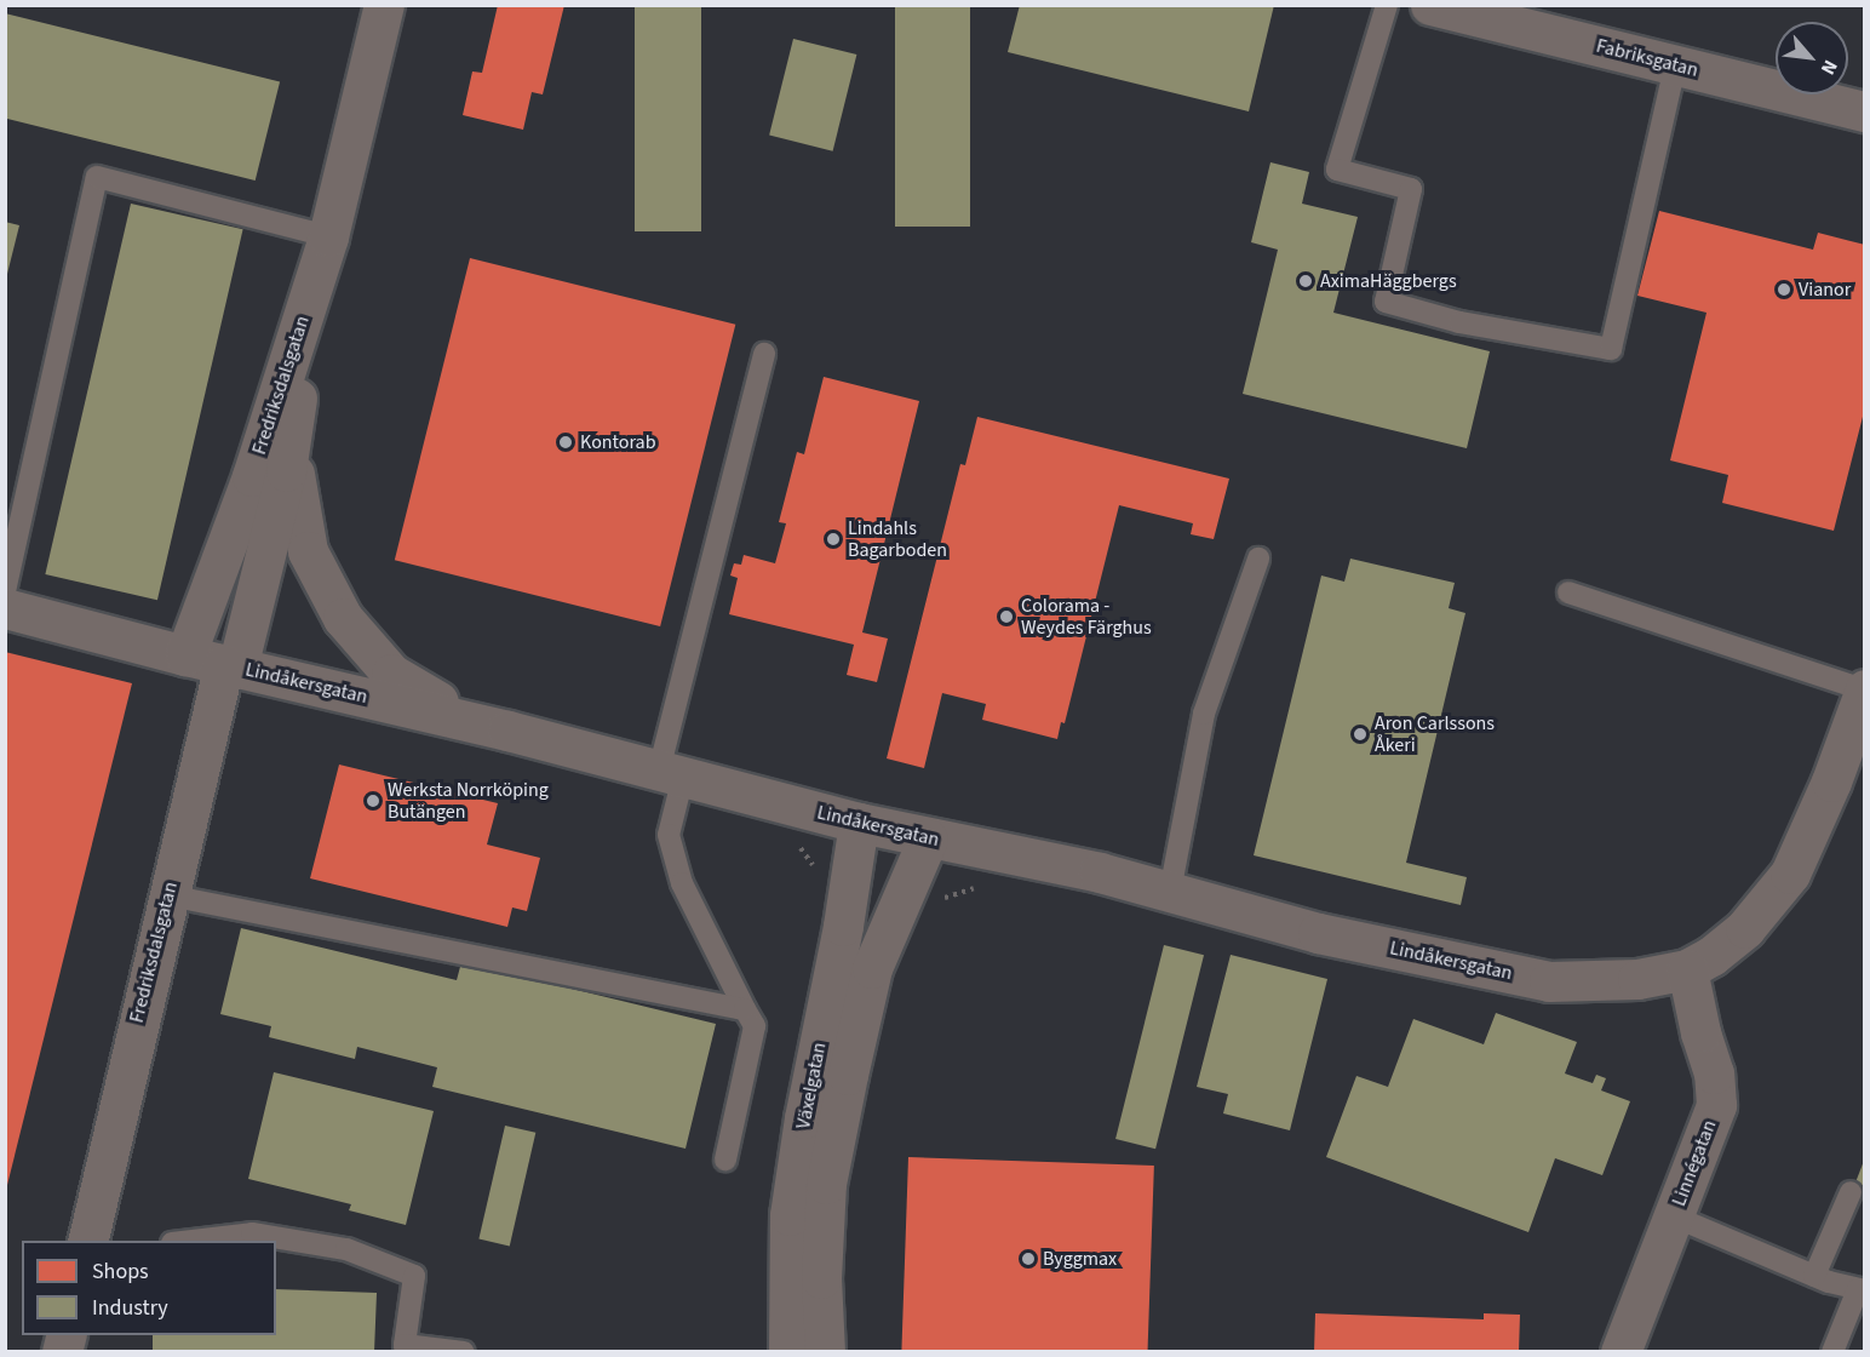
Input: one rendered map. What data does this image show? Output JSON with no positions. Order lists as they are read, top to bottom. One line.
{"streets":{"street":["Fabriksgatan","Fredriksdalsgatan","Lindåkersgatan","Växelgatan","Linnégatan"]},"crossings":[["Fredriksdalsgatan","Lindåkersgatan"],["Lindåkersgatan","Växelgatan"],["Lindåkersgatan","Linnégatan"]],"places":["AximaHäggbergs","Vianor","Kontorab","Lindahls Bagarboden","Colorama - Weydes Färghus","Aron Carlssons Åkeri","Werksta Norrköping Butängen","Byggmax"],"legend":["Shops","Industry"],"north":"bottom right"}
